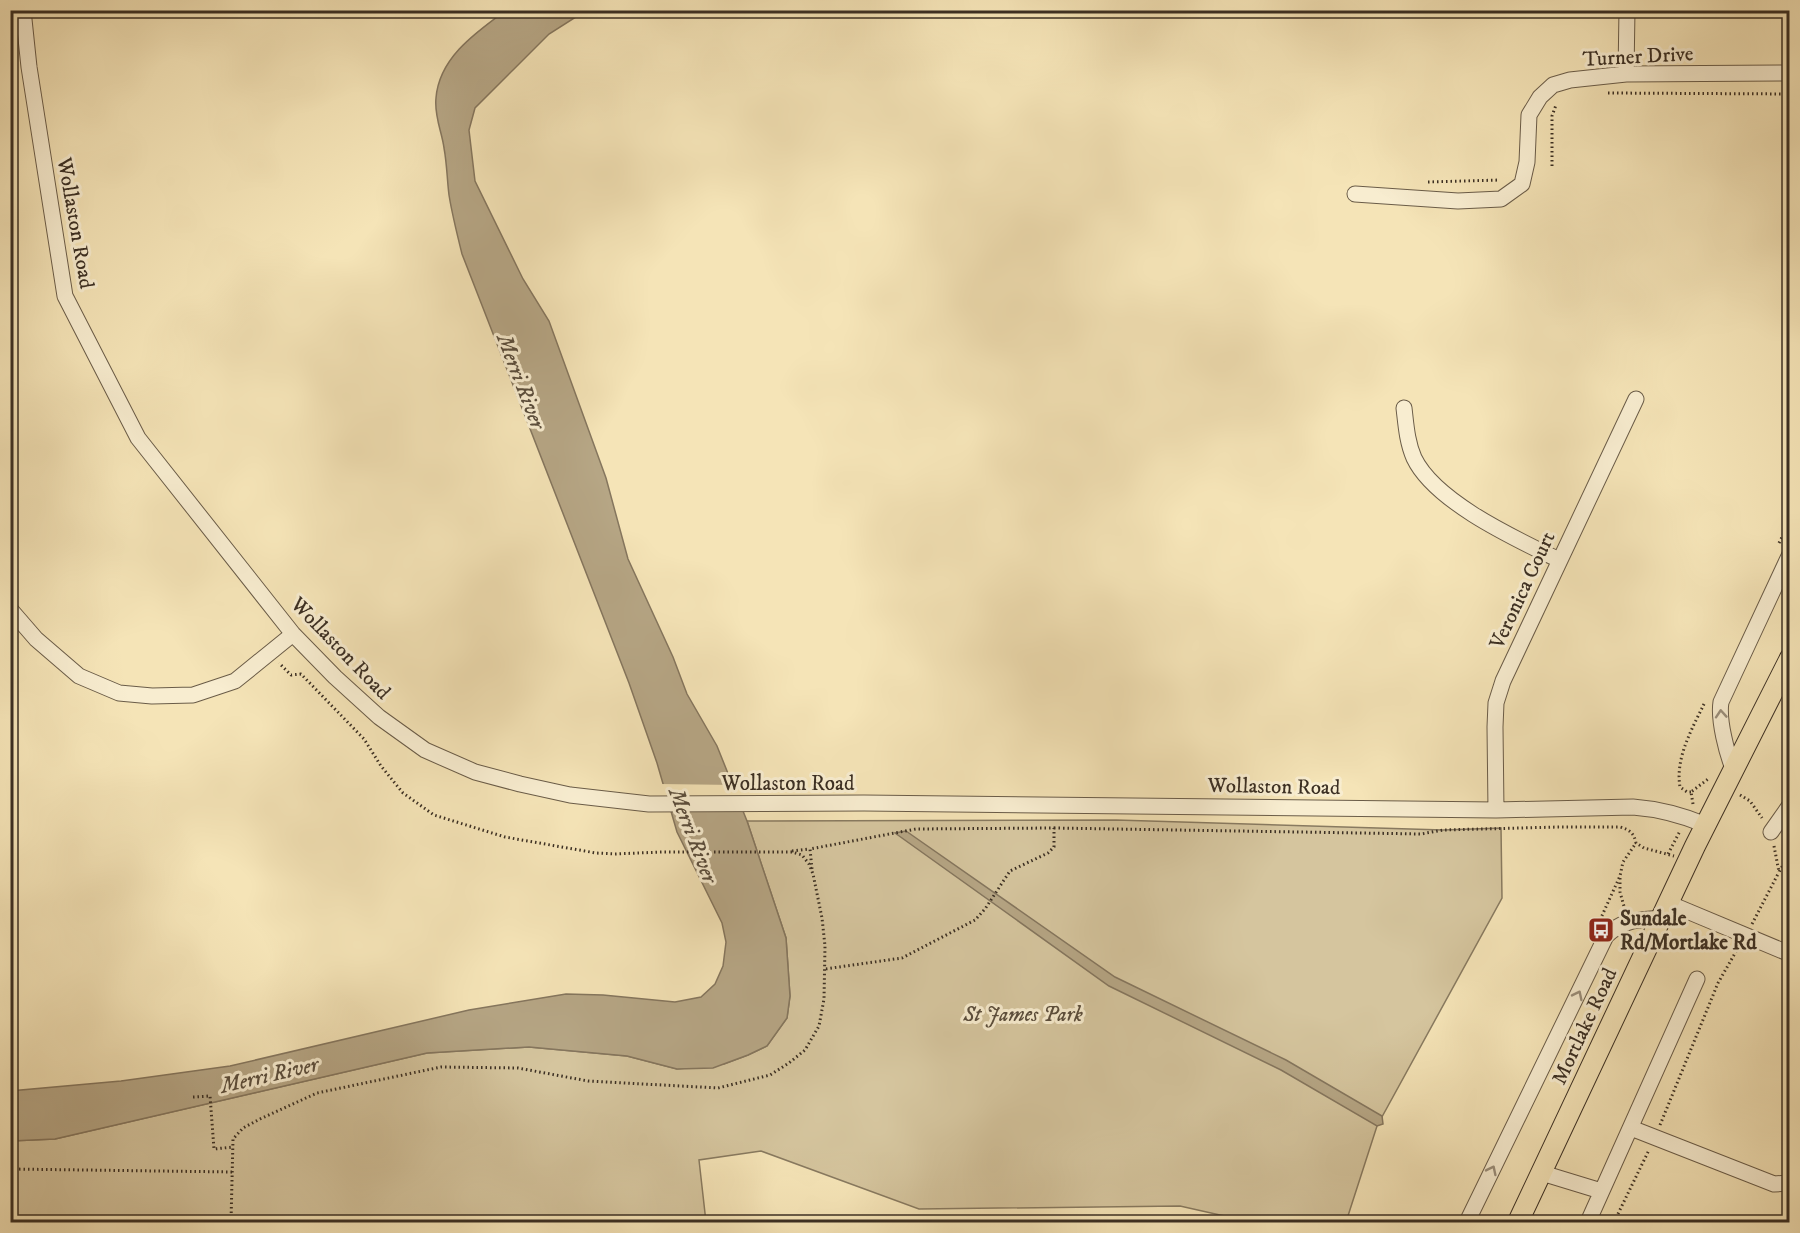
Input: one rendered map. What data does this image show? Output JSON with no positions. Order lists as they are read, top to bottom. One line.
{"streets":{"main road":["Mortlake Road"],"street":["Turner Drive","Wollaston Road","Veronica Court"]},"crossings":[["Wollaston Road","Veronica Court"],["Wollaston Road","Mortlake Road"]],"water":["Merri River"],"parks":["St James Park"],"places":{"bus stop":["Sundale Rd/Mortlake Rd"]}}
